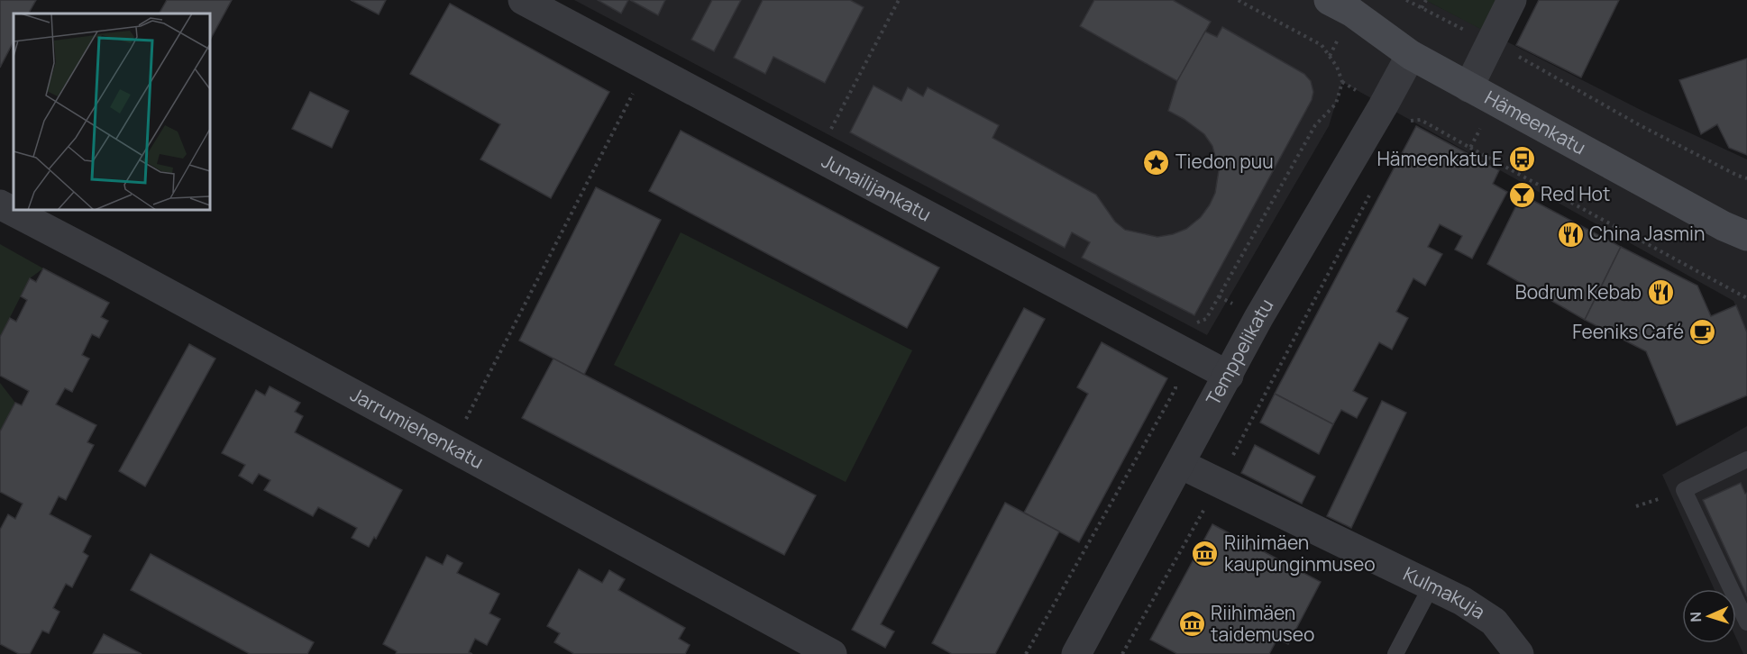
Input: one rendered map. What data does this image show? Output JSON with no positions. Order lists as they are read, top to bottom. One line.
{"streets":{"street":["Hämeenkatu","Junailijankatu","Temppelikatu","Jarrumiehenkatu","Kulmakuja"]},"crossings":[["Hämeenkatu","Temppelikatu"],["Junailijankatu","Temppelikatu"],["Temppelikatu","Kulmakuja"]],"places":{"bus stop":["Hämeenkatu E"],"place":["Tiedon puu"],"bar":["Red Hot"],"restaurant":["China Jasmin","Bodrum Kebab"],"cafe":["Feeniks Café"],"museum":["Riihimäen kaupunginmuseo","Riihimäen taidemuseo"]},"north":"left"}
